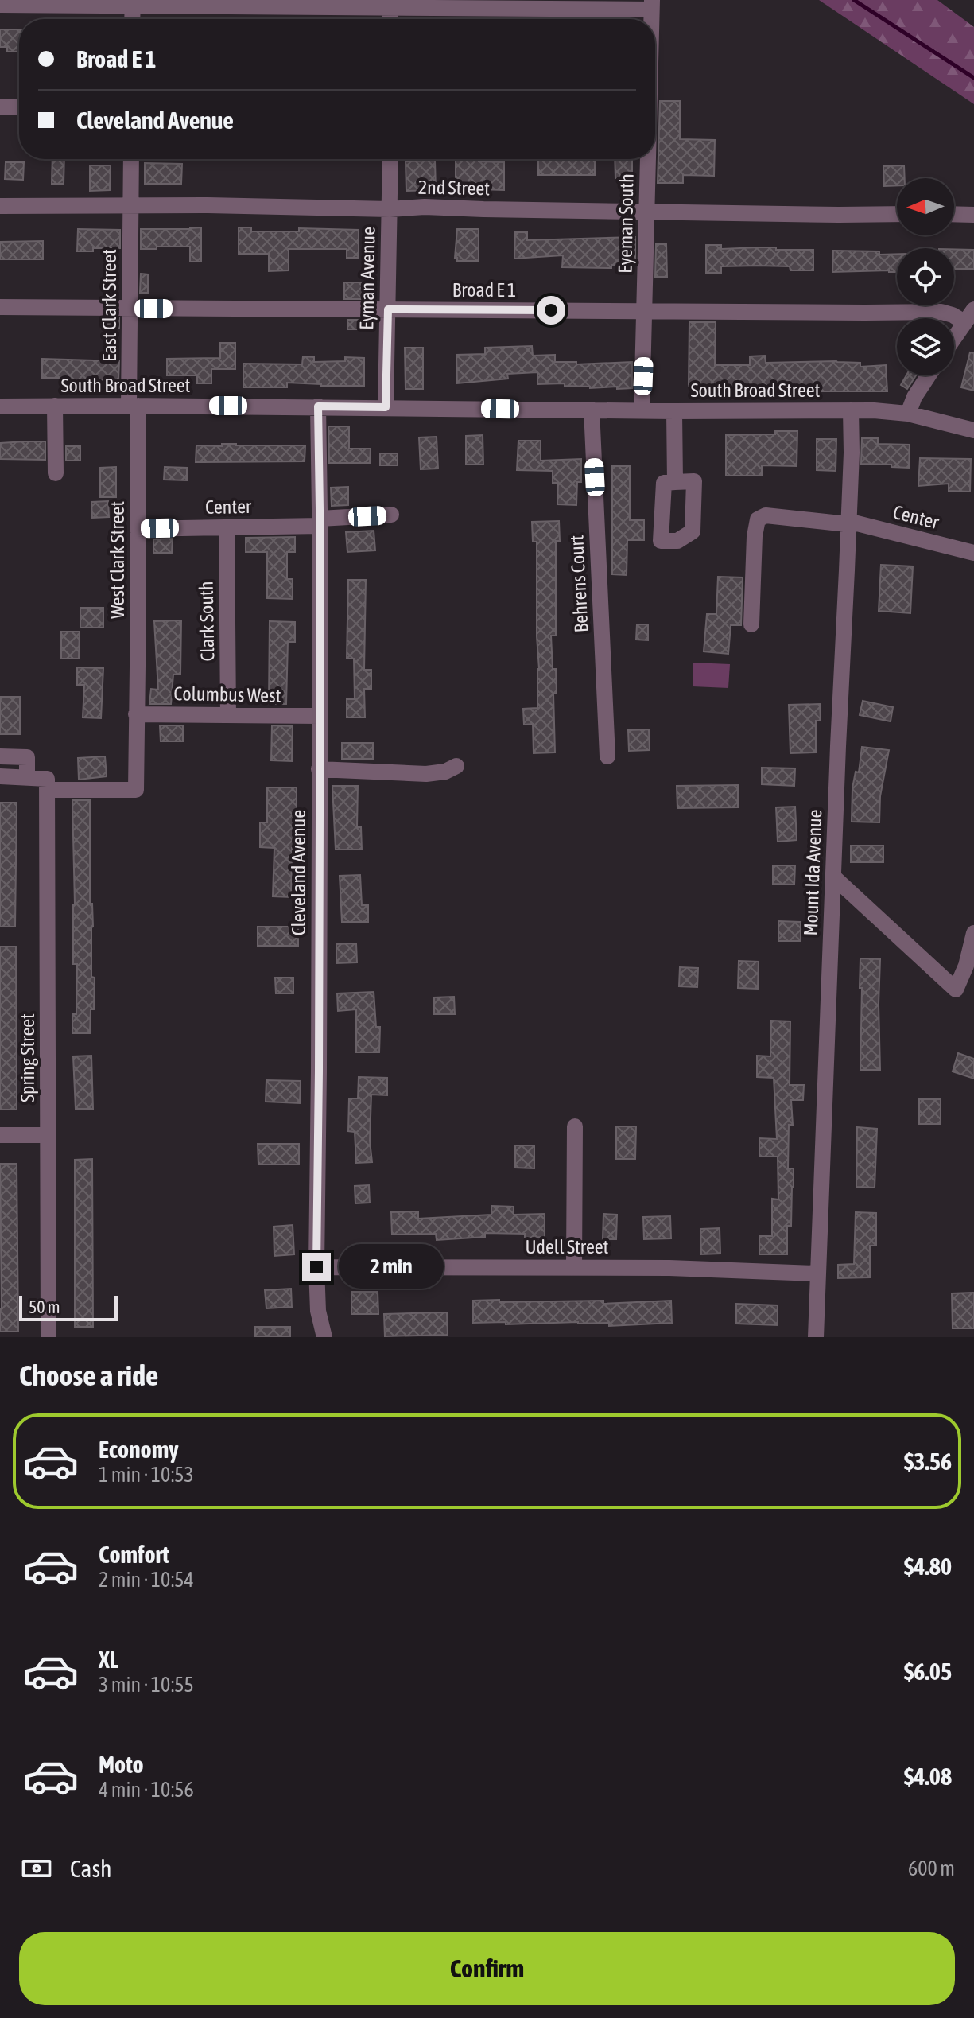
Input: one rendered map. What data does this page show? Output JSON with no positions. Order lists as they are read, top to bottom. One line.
{"streets":{"street":["2nd Street","Eyeman South","Eyman Avenue","Broad E 1","East Clark Street","South Broad Street","Center","West Clark Street","Behrens Court","Clark South","Columbus West","Cleveland Avenue","Mount Ida Avenue","Spring Street","Udell Street"]},"crossings":[["2nd Street","Eyeman South"],["2nd Street","Eyman Avenue"],["2nd Street","East Clark Street"],["Eyeman South","Broad E 1"],["Eyeman South","South Broad Street"],["Eyman Avenue","Broad E 1"],["Eyman Avenue","South Broad Street"],["Broad E 1","East Clark Street"],["East Clark Street","South Broad Street"],["East Clark Street","West Clark Street"],["South Broad Street","West Clark Street"],["South Broad Street","Behrens Court"],["South Broad Street","Cleveland Avenue"],["South Broad Street","Mount Ida Avenue"],["Center","West Clark Street"],["Center","Clark South"],["Center","Cleveland Avenue"],["Center","Mount Ida Avenue"],["West Clark Street","Columbus West"],["West Clark Street","Spring Street"],["Clark South","Columbus West"],["Columbus West","Cleveland Avenue"],["Cleveland Avenue","Udell Street"],["Mount Ida Avenue","Udell Street"]],"scale_bar":"50 m","north":"left","page":{"banner":["Broad E 1","Cleveland Avenue"],"bubble":"2 min","scale":"50 m","heading":"Choose a ride","list":[{"name":"Economy","note":"1 min · 10:53","value":"$3.56"},{"name":"Comfort","note":"2 min · 10:54","value":"$4.80"},{"name":"XL","note":"3 min · 10:55","value":"$6.05"},{"name":"Moto","note":"4 min · 10:56","value":"$4.08"}],"pay":["Cash","600 m"],"buttons":"Confirm"}}
